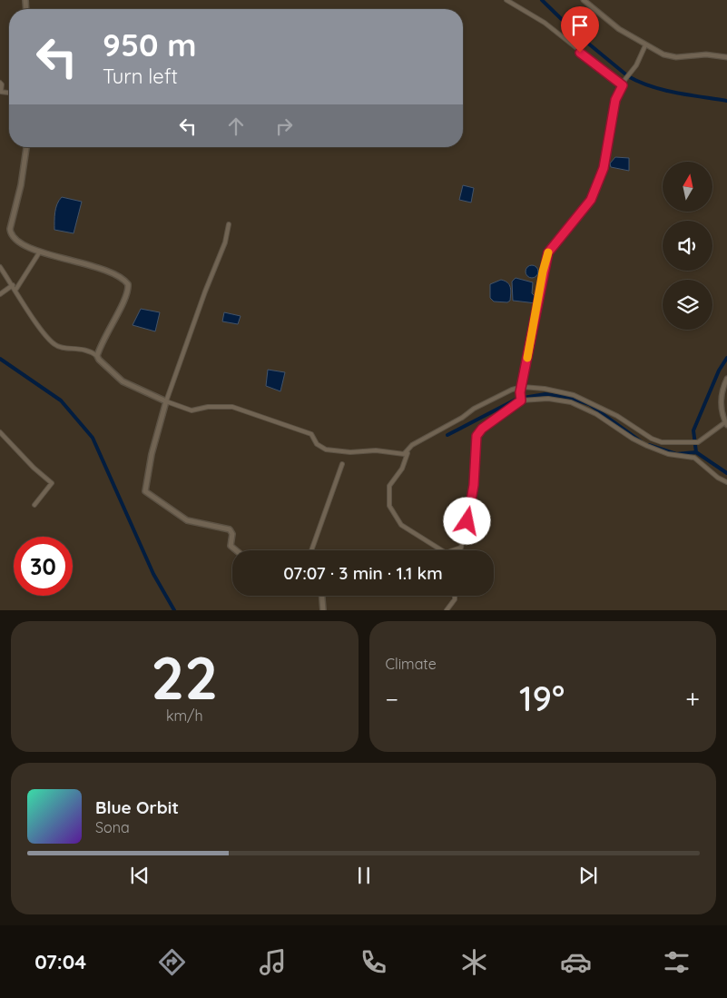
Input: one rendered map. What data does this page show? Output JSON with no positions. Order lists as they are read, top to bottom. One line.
{"north":"top","page":{"turn":["950 m","Turn left"],"limit":"30","trip":"07:07 · 3 min · 1.1 km","tile":[["22","km/h"],"Climate"],"heat":["−","19°","+"],"song":["Blue Orbit","Sona"],"tabs":"07:04"}}
